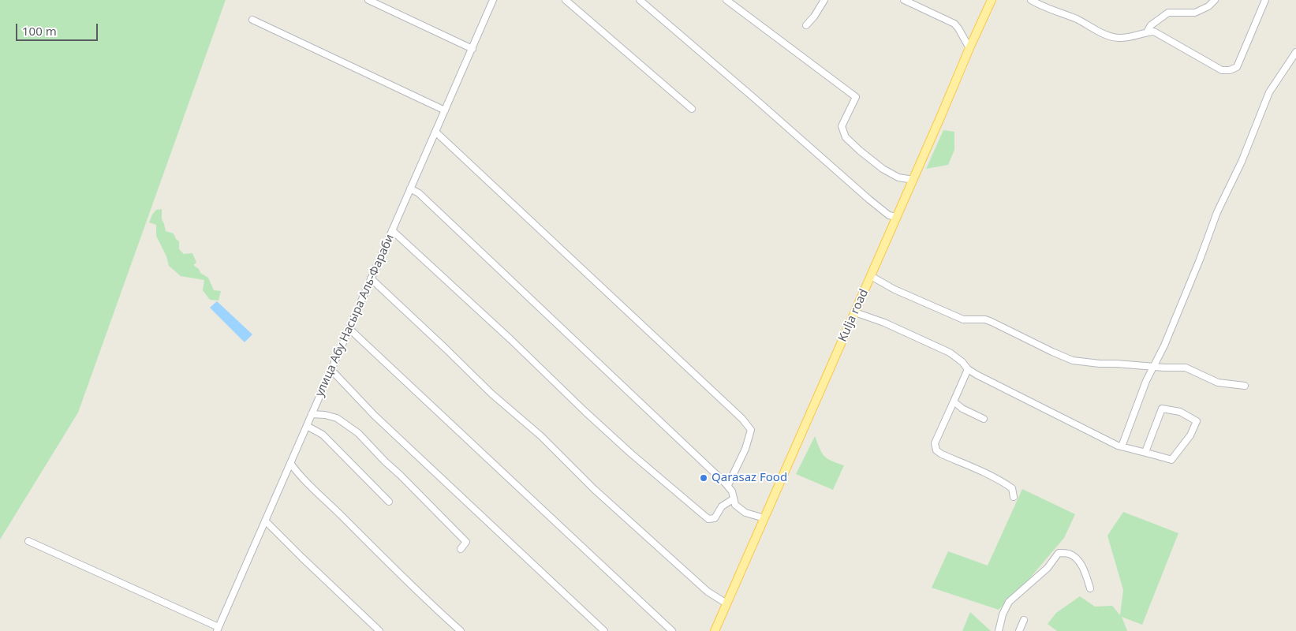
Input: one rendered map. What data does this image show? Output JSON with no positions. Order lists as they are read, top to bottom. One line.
{"streets":{"main road":["Kulja road"],"street":["улица Абу Насыра Аль-Фараби"]},"places":["Qarasaz Food"],"scale_bar":"100 m"}
